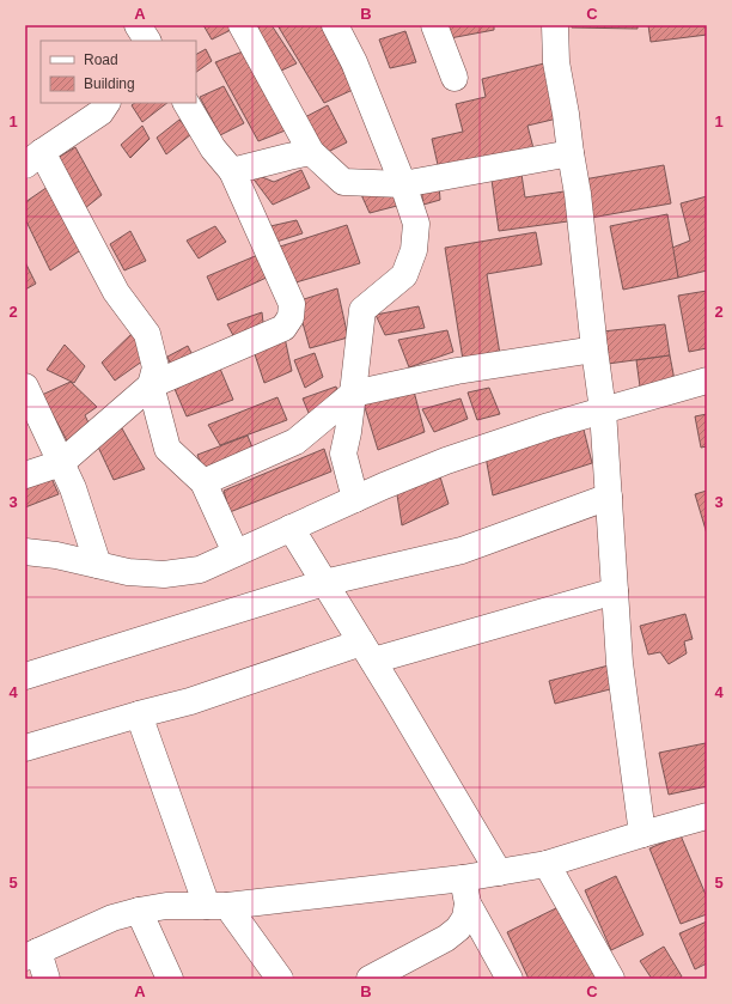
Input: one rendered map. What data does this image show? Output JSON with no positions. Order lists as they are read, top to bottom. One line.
{"legend":["Road","Building"],"grid":{"columns":["A","B","C"],"rows":["1","2","3","4","5"]}}
